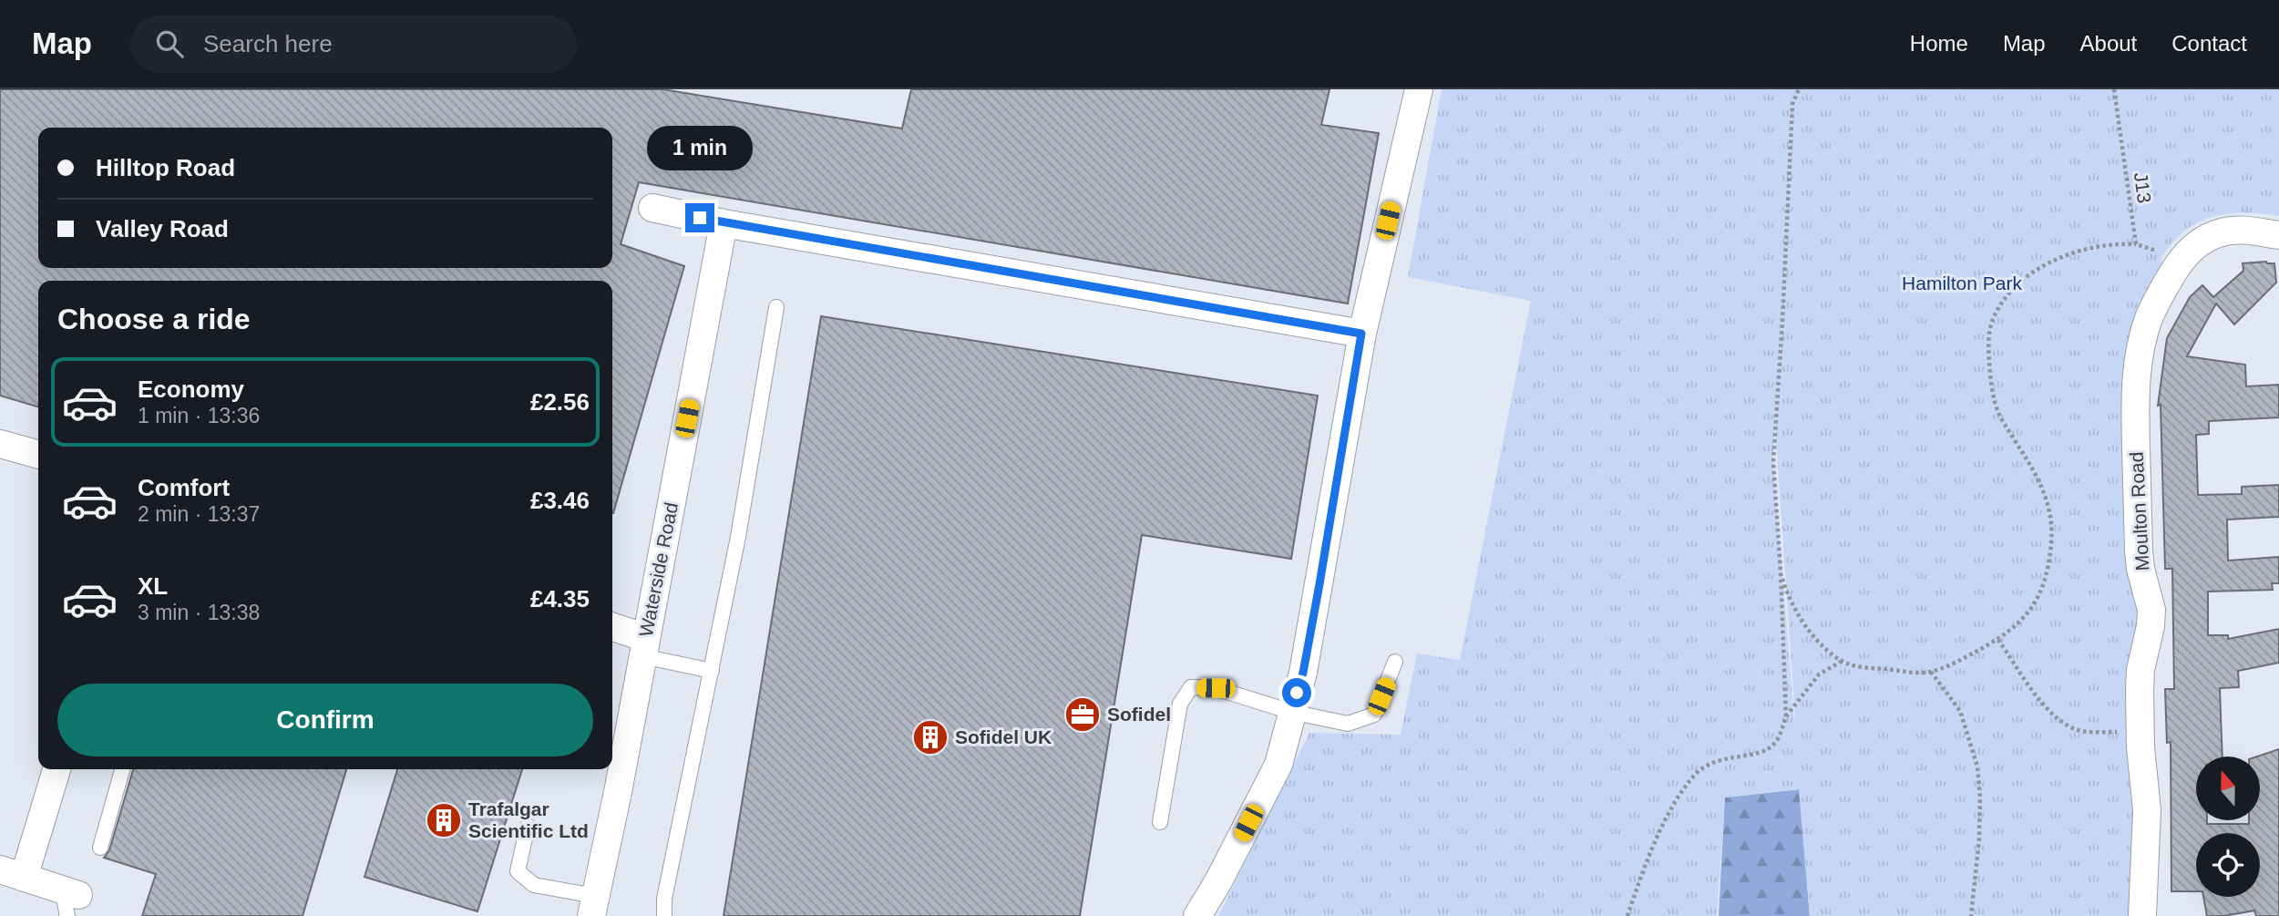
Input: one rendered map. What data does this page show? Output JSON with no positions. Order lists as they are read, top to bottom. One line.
{"streets":{"street":["Moulton Road","Waterside Road"],"path":["J13"]},"parks":["Hamilton Park"],"places":{"office":["Sofidel"],"building":["Sofidel UK","Trafalgar Scientific Ltd"]},"north":"top","page":{"header":"Map","search":"Search here","nav":["Home","Map","About","Contact"],"bubble":"1 min","banner":["Hilltop Road","Valley Road"],"heading":"Choose a ride","list":[{"name":"Economy","note":"1 min · 13:36","value":"£2.56"},{"name":"Comfort","note":"2 min · 13:37","value":"£3.46"},{"name":"XL","note":"3 min · 13:38","value":"£4.35"}],"buttons":"Confirm"}}
